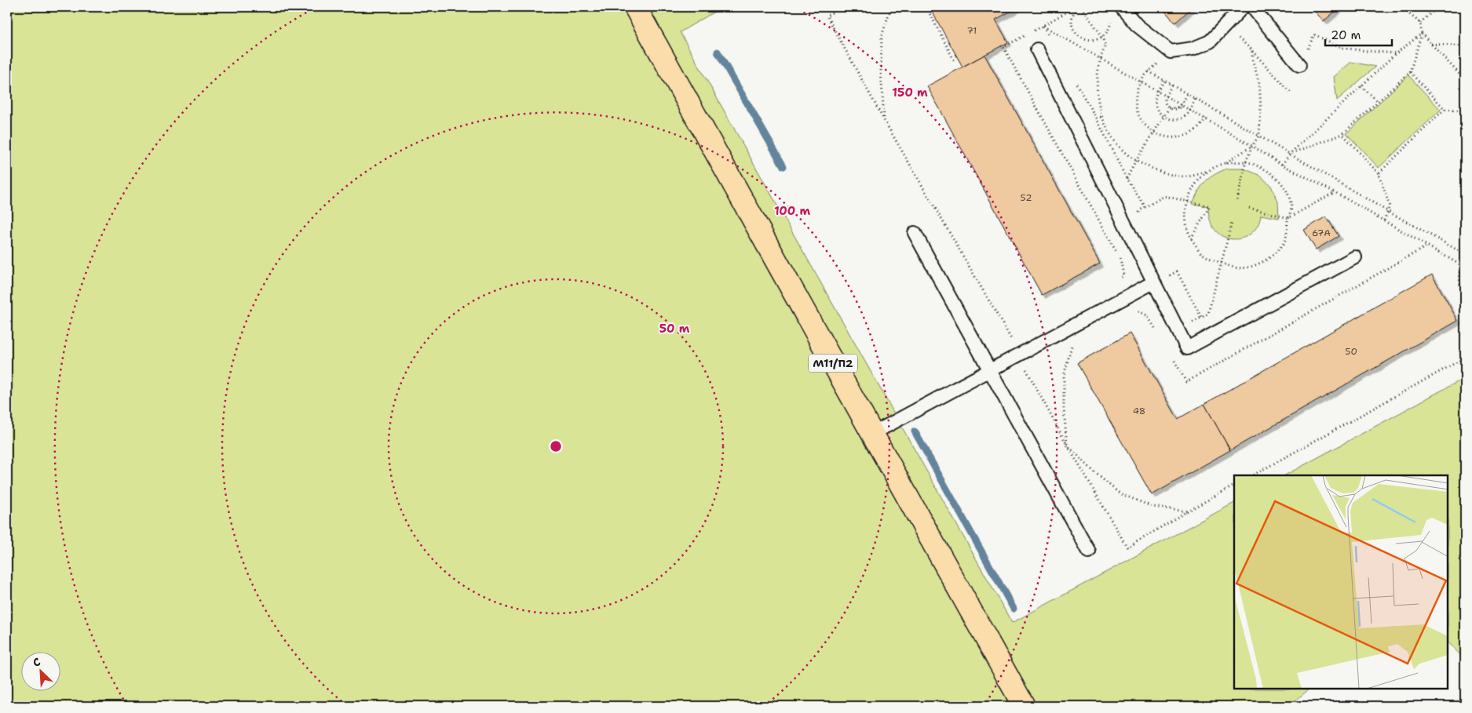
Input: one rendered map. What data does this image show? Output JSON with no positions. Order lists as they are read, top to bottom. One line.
{"streets":{"highway":["М11/П2"]},"house_numbers":["71","52","67А","50","48"],"scale_bar":"20 m","north":"top left","rings":["150 m","100 m","50 m"]}
